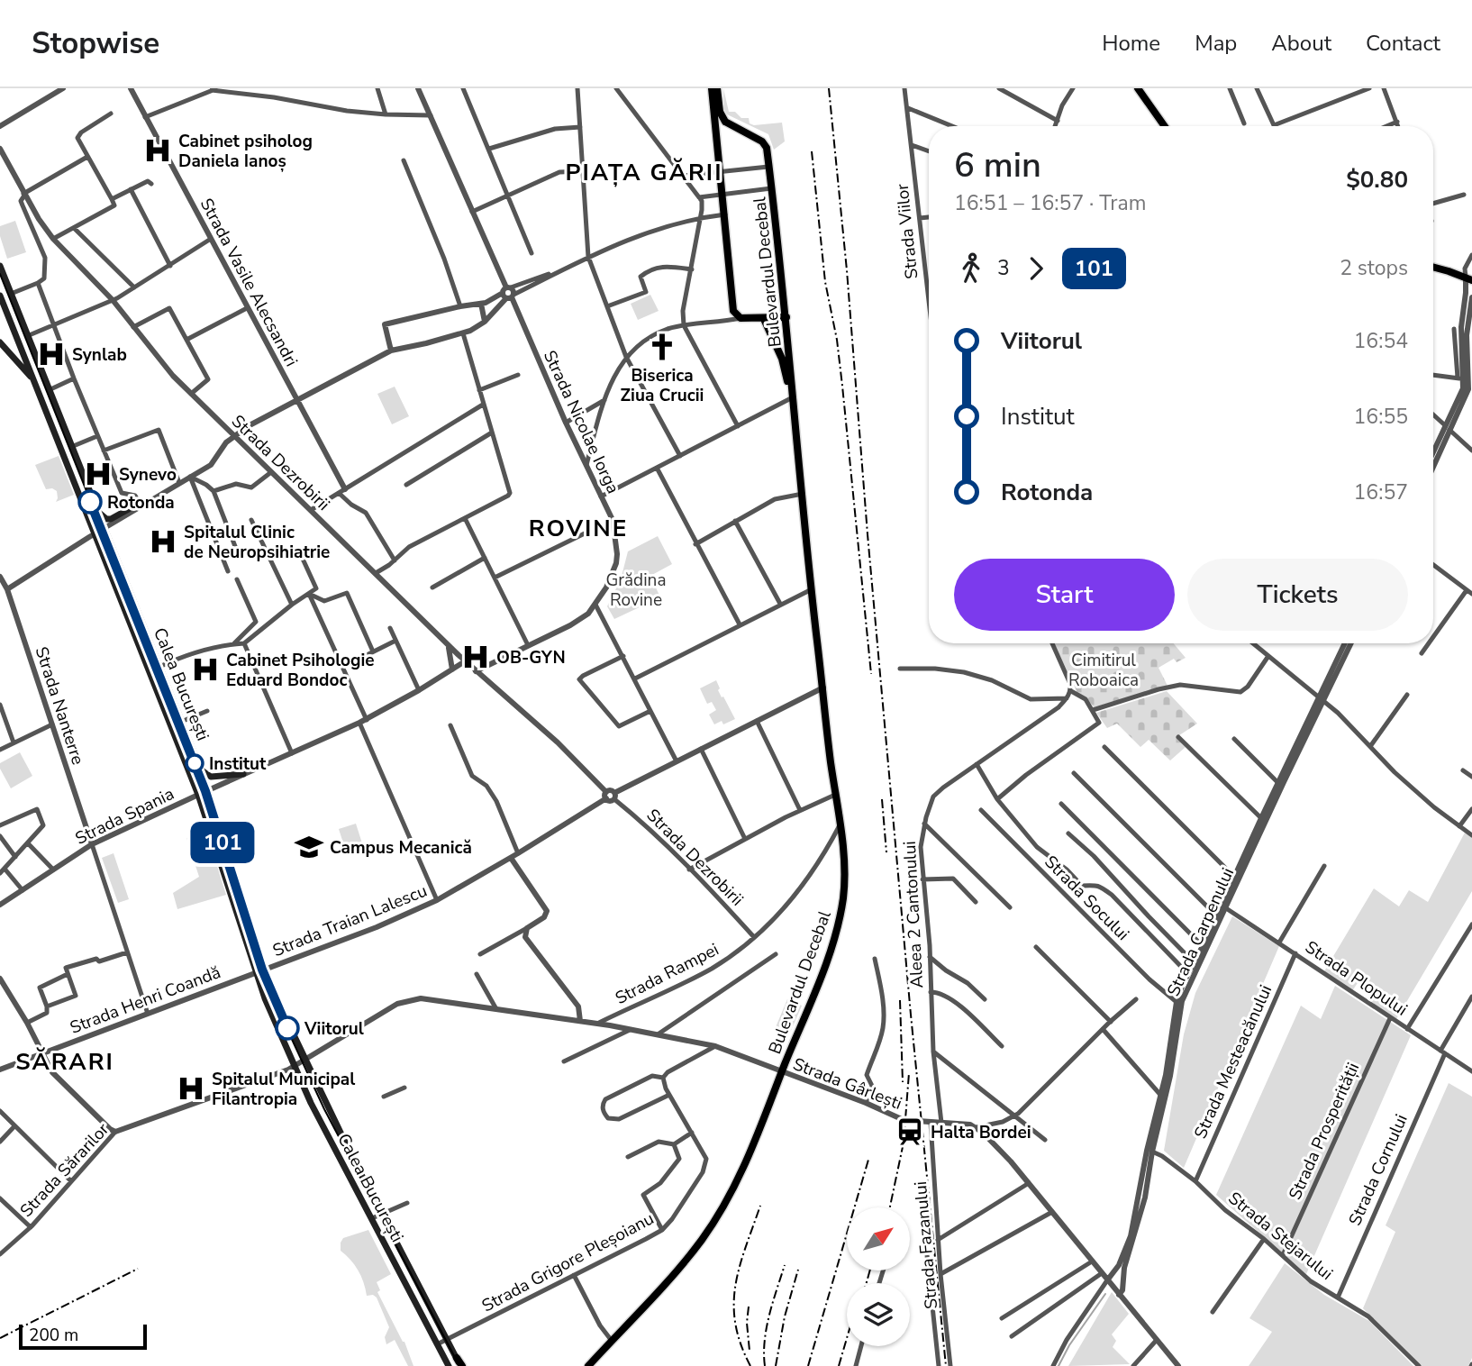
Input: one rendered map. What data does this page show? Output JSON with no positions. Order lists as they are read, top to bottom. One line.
{"streets":{"main road":["Bulevardul Decebal","Calea București"],"street":["Strada Viilor","Strada Vasile Alecsandri","Strada Nicolae Iorga","Strada Dezrobirii","Strada Nanterre","Strada Spania","Strada Socului","Aleea 2 Cantonului","Strada Traian Lalescu","Strada Carpenului","Strada Rampei","Strada Plopului","Strada Henri Coandă","Strada Mesteacănului","Strada Gârlești","Strada Prosperității","Strada Sărarilor","Strada Cornului","Strada Stejarului","Strada Fazanului","Strada Grigore Pleșoianu"]},"crossings":[["Bulevardul Decebal","Strada Rampei"],["Bulevardul Decebal","Strada Gârlești"],["Strada Nicolae Iorga","Strada Dezrobirii"],["Strada Dezrobirii","Strada Spania"],["Strada Dezrobirii","Strada Traian Lalescu"],["Strada Dezrobirii","Strada Rampei"],["Calea București","Strada Spania"],["Calea București","Strada Traian Lalescu"],["Calea București","Strada Henri Coandă"],["Calea București","Strada Sărarilor"],["Calea București","Strada Grigore Pleșoianu"],["Strada Nanterre","Strada Spania"],["Strada Socului","Strada Carpenului"],["Aleea 2 Cantonului","Strada Gârlești"],["Strada Traian Lalescu","Strada Henri Coandă"],["Strada Carpenului","Strada Plopului"],["Strada Carpenului","Strada Stejarului"],["Strada Rampei","Strada Gârlești"],["Strada Plopului","Strada Mesteacănului"],["Strada Plopului","Strada Prosperității"],["Strada Plopului","Strada Cornului"],["Strada Mesteacănului","Strada Stejarului"],["Strada Gârlești","Strada Sărarilor"],["Strada Gârlești","Strada Fazanului"],["Strada Prosperității","Strada Stejarului"],["Strada Cornului","Strada Stejarului"]],"districts":["PIAȚA GĂRII","ROVINE","SĂRARI"],"parks":["Grădina Rovine","Cimitirul Roboaica"],"places":{"hospital":["Cabinet psiholog Daniela Ianoș","Synlab","Synevo","Spitalul Clinic de Neuropsihiatrie","OB-GYN","Cabinet Psihologie Eduard Bondoc","Spitalul Municipal Filantropia"],"church":["Biserica Ziua Crucii"],"other":["Rotonda","Institut","Viitorul"],"school or university":["Campus Mecanică"],"station":["Halta Bordei"]},"lines":["tram line 101"],"scale_bar":"200 m","north":"top right","page":{"header":"Stopwise","nav":["Home","Map","About","Contact"],"on_map":"101","heading":["6 min","16:51 – 16:57 · Tram","$0.80"],"legs":["3","101","2 stops"],"list":[{"name":"Viitorul","value":"16:54"},{"name":"Institut","value":"16:55"},{"name":"Rotonda","value":"16:57"}],"buttons":["Start","Tickets"],"scale":"200 m"}}
